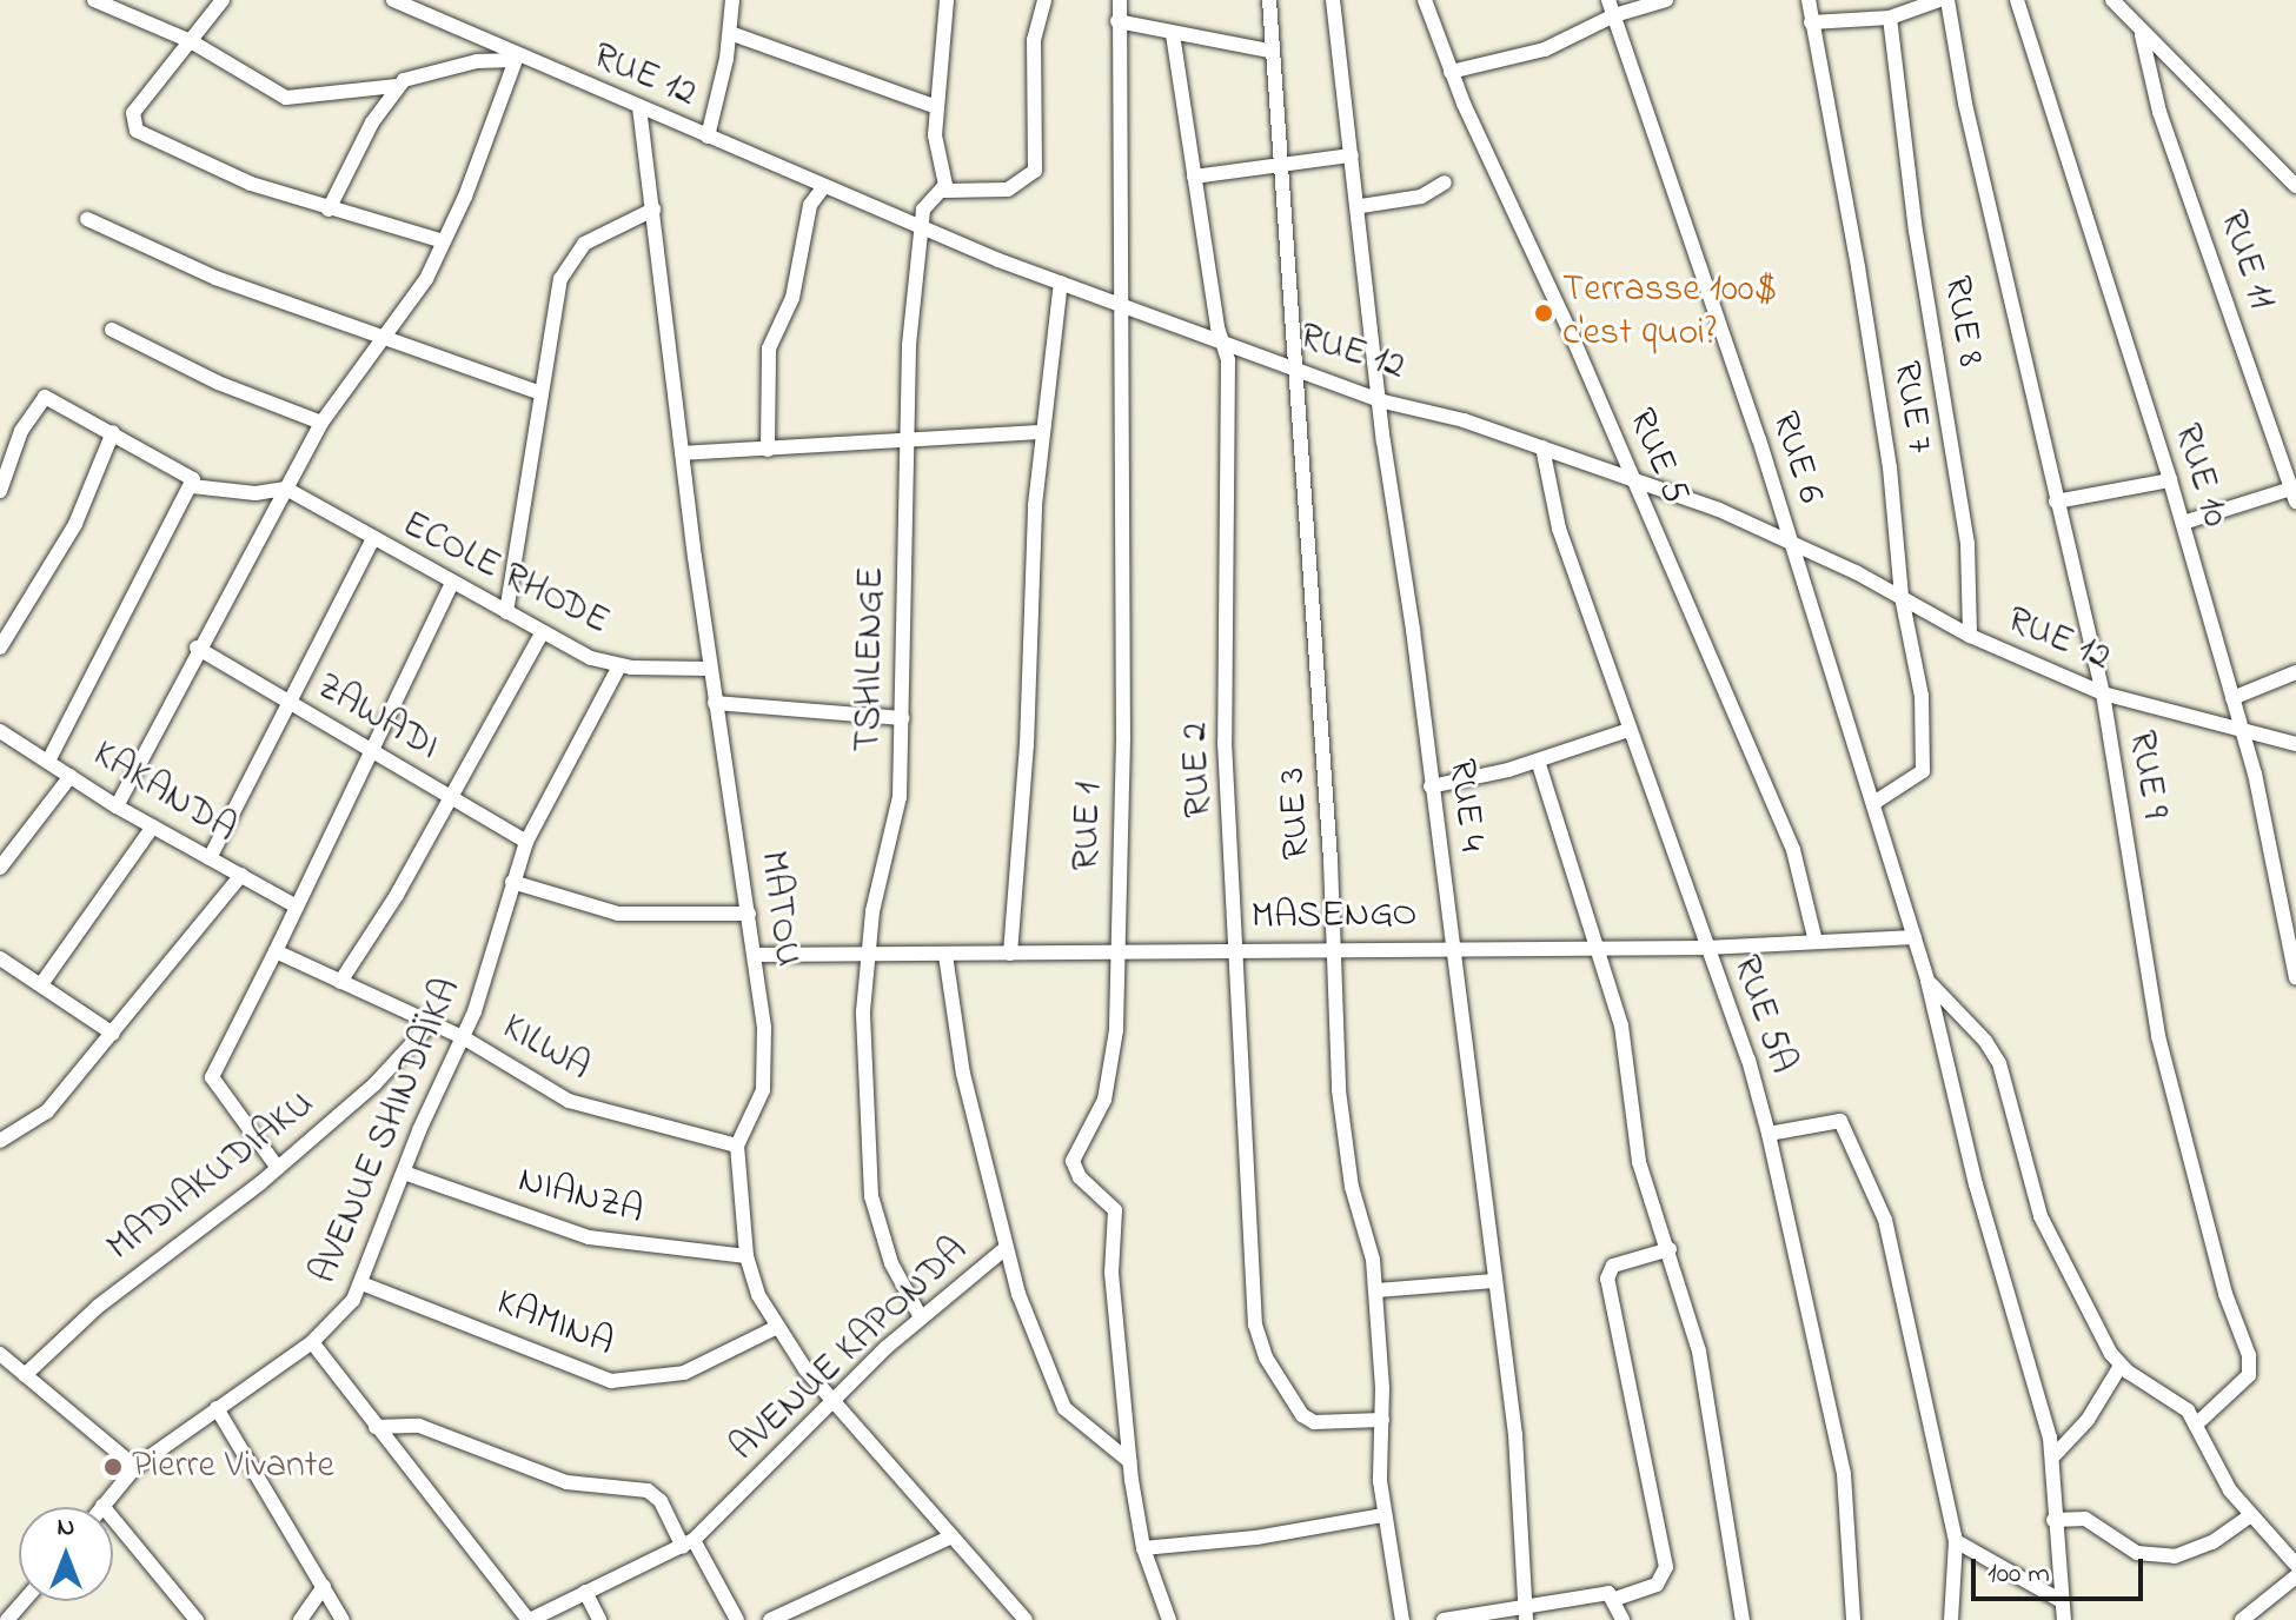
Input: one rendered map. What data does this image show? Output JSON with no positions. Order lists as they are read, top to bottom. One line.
{"streets":{"street":["RUE 12","RUE 11","RUE 8","RUE 7","RUE 5","RUE 6","RUE 10","ECOLE RHODE","TSHILENGE","ZAWADI","RUE 2","RUE 9","KAKANDA","RUE 4","RUE 3","RUE 1","MATOU","MASENGO","RUE 5A","KILWA","AVENUE SHINDAÏKA","MADIAKUDIAKU","NIANZA","KAMINA","AVENUE KAPONDA"]},"crossings":[["RUE 12","RUE 8"],["RUE 12","RUE 7"],["RUE 12","RUE 5"],["RUE 12","RUE 6"],["RUE 12","RUE 10"],["RUE 12","TSHILENGE"],["RUE 12","RUE 2"],["RUE 12","RUE 9"],["RUE 12","RUE 4"],["RUE 12","RUE 3"],["RUE 12","RUE 1"],["RUE 12","MATOU"],["RUE 12","RUE 5A"],["RUE 7","RUE 6"],["RUE 5","MASENGO"],["RUE 6","MASENGO"],["ECOLE RHODE","MATOU"],["ECOLE RHODE","AVENUE SHINDAÏKA"],["TSHILENGE","MASENGO"],["TSHILENGE","AVENUE KAPONDA"],["ZAWADI","AVENUE SHINDAÏKA"],["RUE 2","RUE 3"],["RUE 2","MASENGO"],["RUE 4","MASENGO"],["RUE 3","MASENGO"],["RUE 1","MASENGO"],["MATOU","MASENGO"],["MATOU","KILWA"],["MATOU","NIANZA"],["MATOU","KAMINA"],["MATOU","AVENUE KAPONDA"],["MASENGO","RUE 5A"],["MASENGO","AVENUE KAPONDA"],["KILWA","AVENUE SHINDAÏKA"],["KILWA","MADIAKUDIAKU"],["AVENUE SHINDAÏKA","NIANZA"],["AVENUE SHINDAÏKA","KAMINA"]],"places":["Terrasse 100$ c'est quoi?","Pierre Vivante"],"scale_bar":"100 m","north":"top"}
